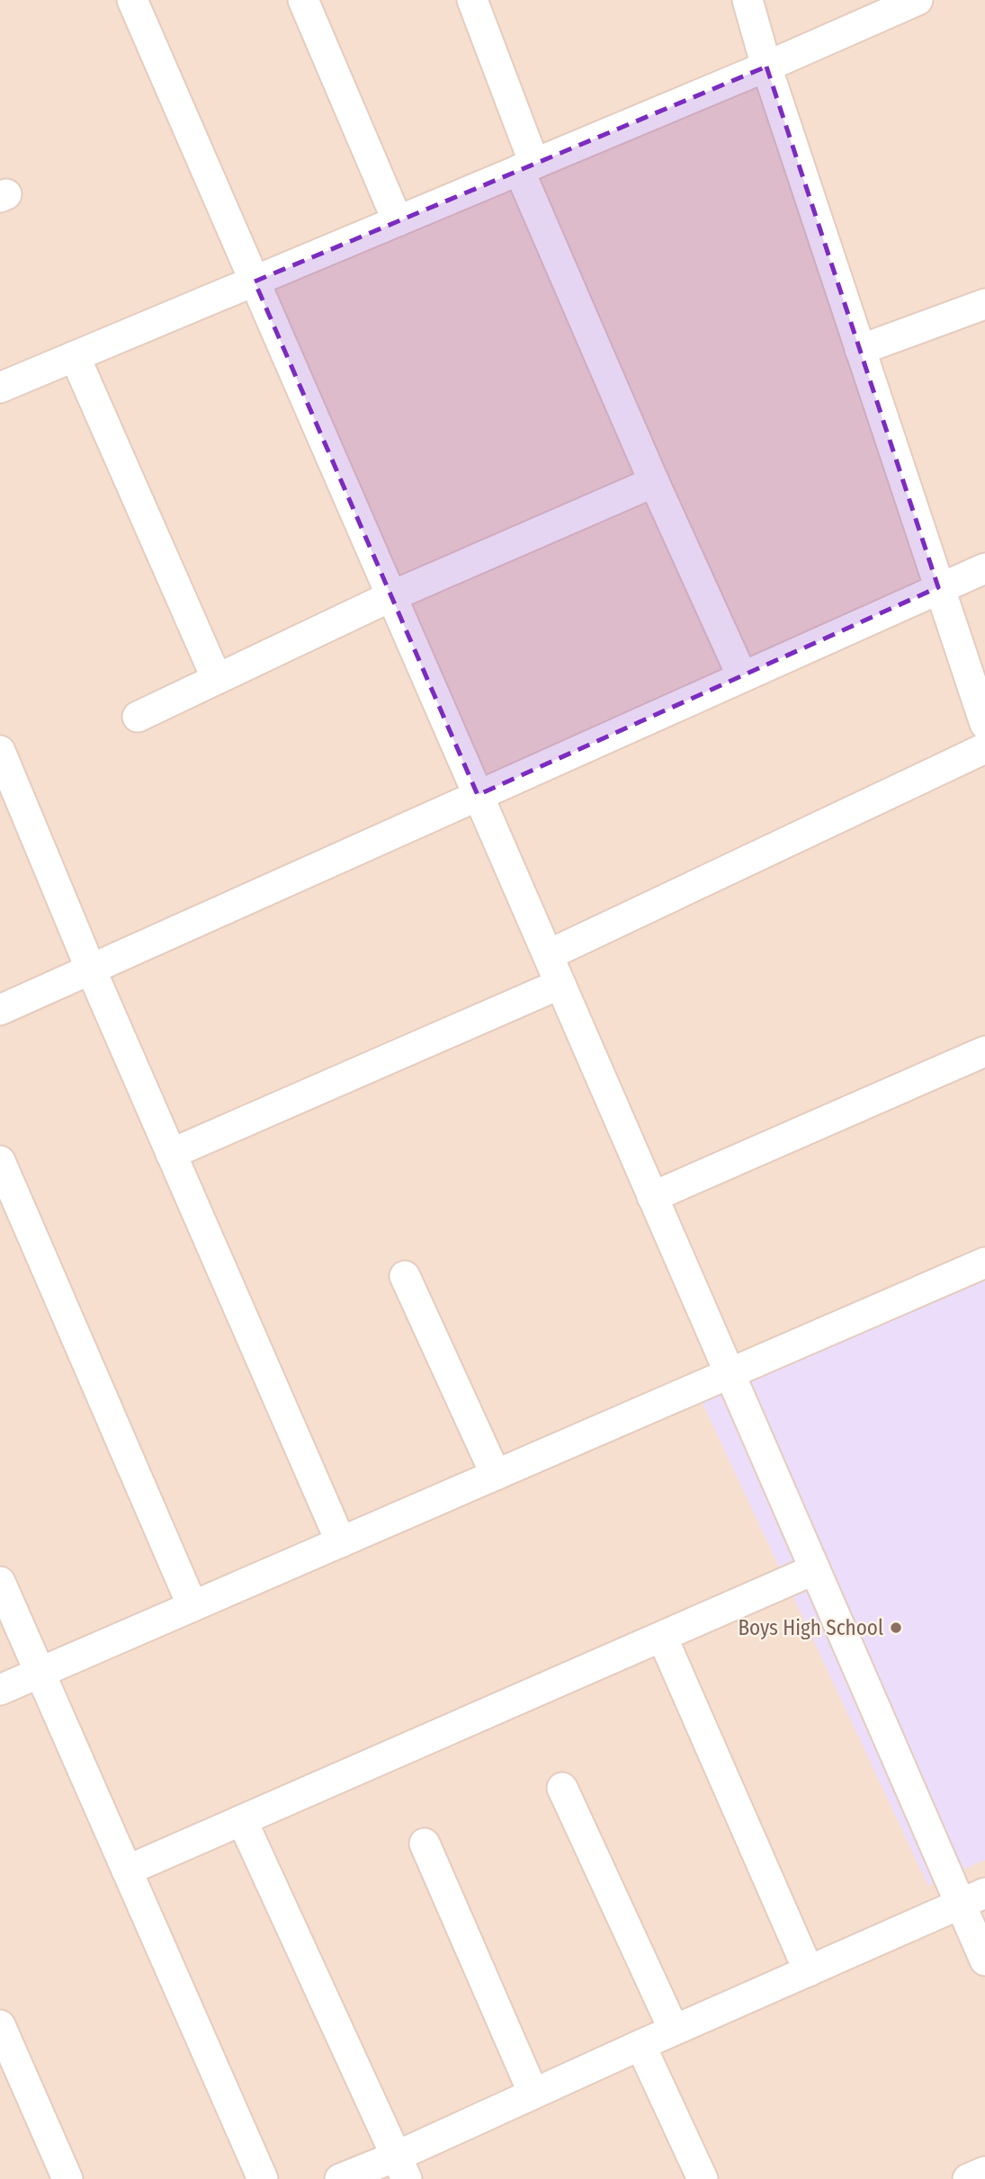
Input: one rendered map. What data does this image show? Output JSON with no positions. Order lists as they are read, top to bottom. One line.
{"places":["Boys High School"]}
